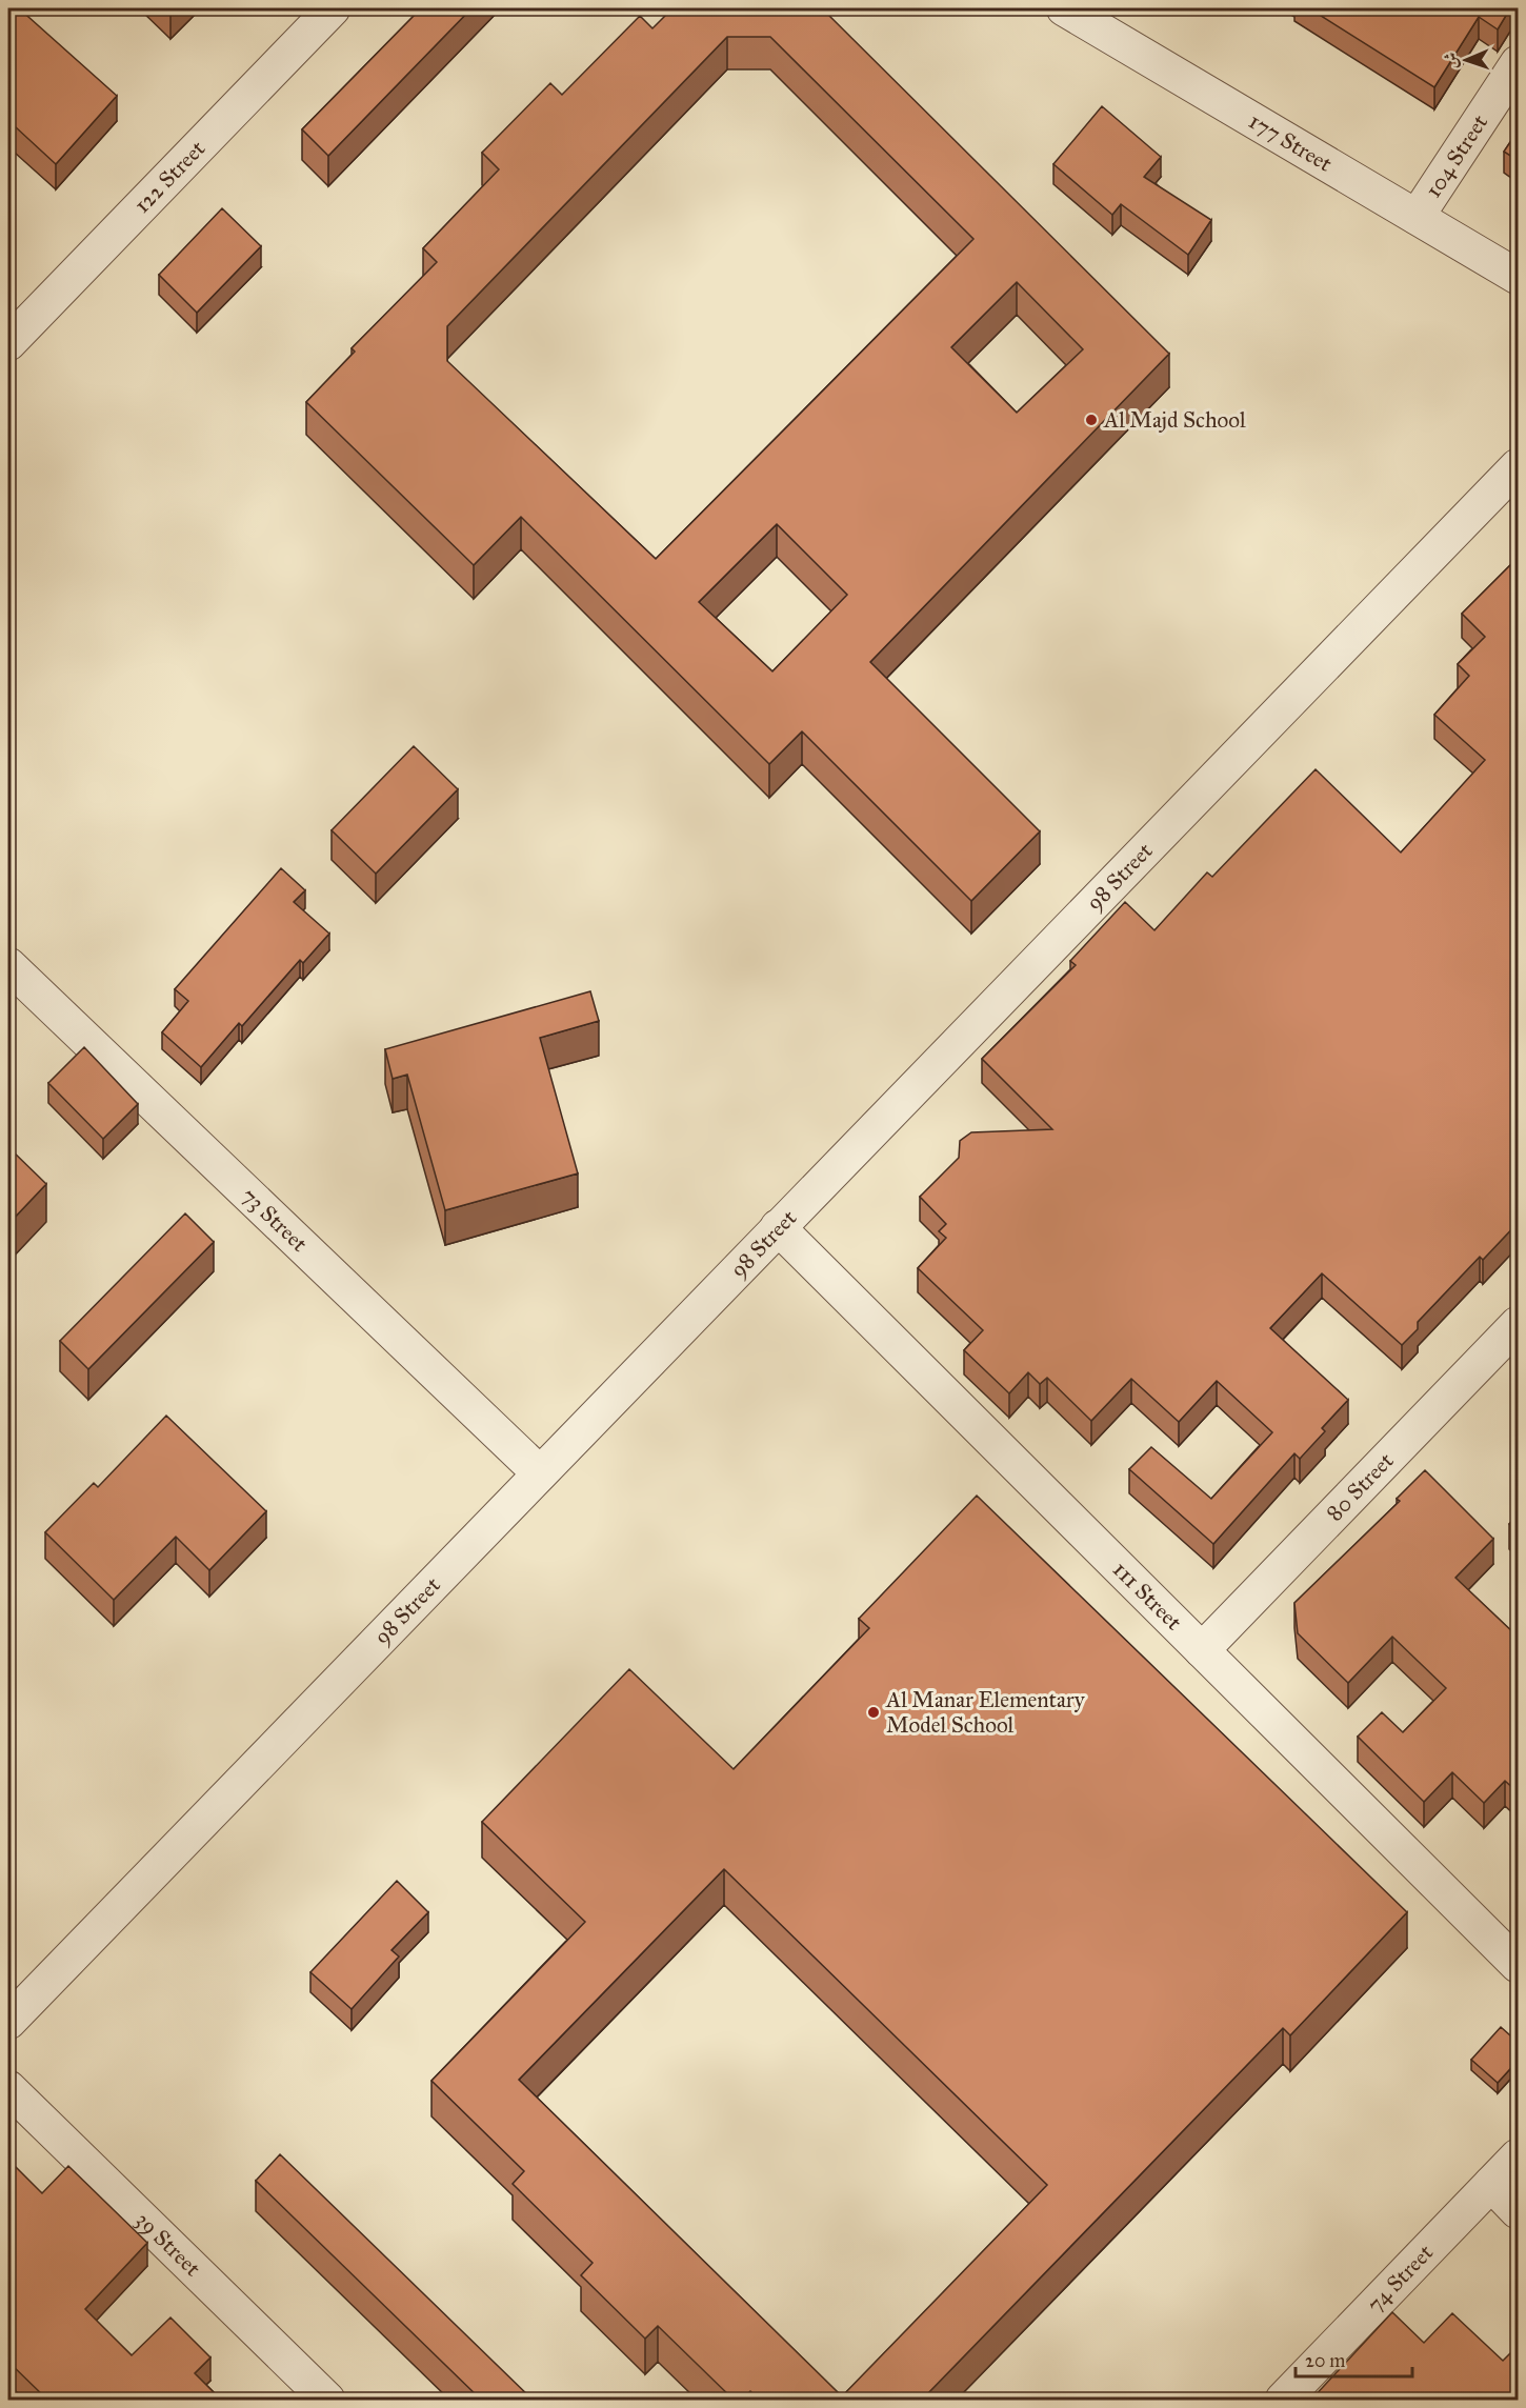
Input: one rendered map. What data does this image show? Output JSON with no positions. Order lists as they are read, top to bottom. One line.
{"streets":{"street":["177 Street","104 Street","122 Street","98 Street","73 Street","80 Street","111 Street","39 Street","74 Street"]},"crossings":[["177 Street","104 Street"],["98 Street","73 Street"],["98 Street","111 Street"],["80 Street","111 Street"]],"places":["Al Majd School","Al Manar Elementary Model School"],"scale_bar":"20 m","north":"left"}
